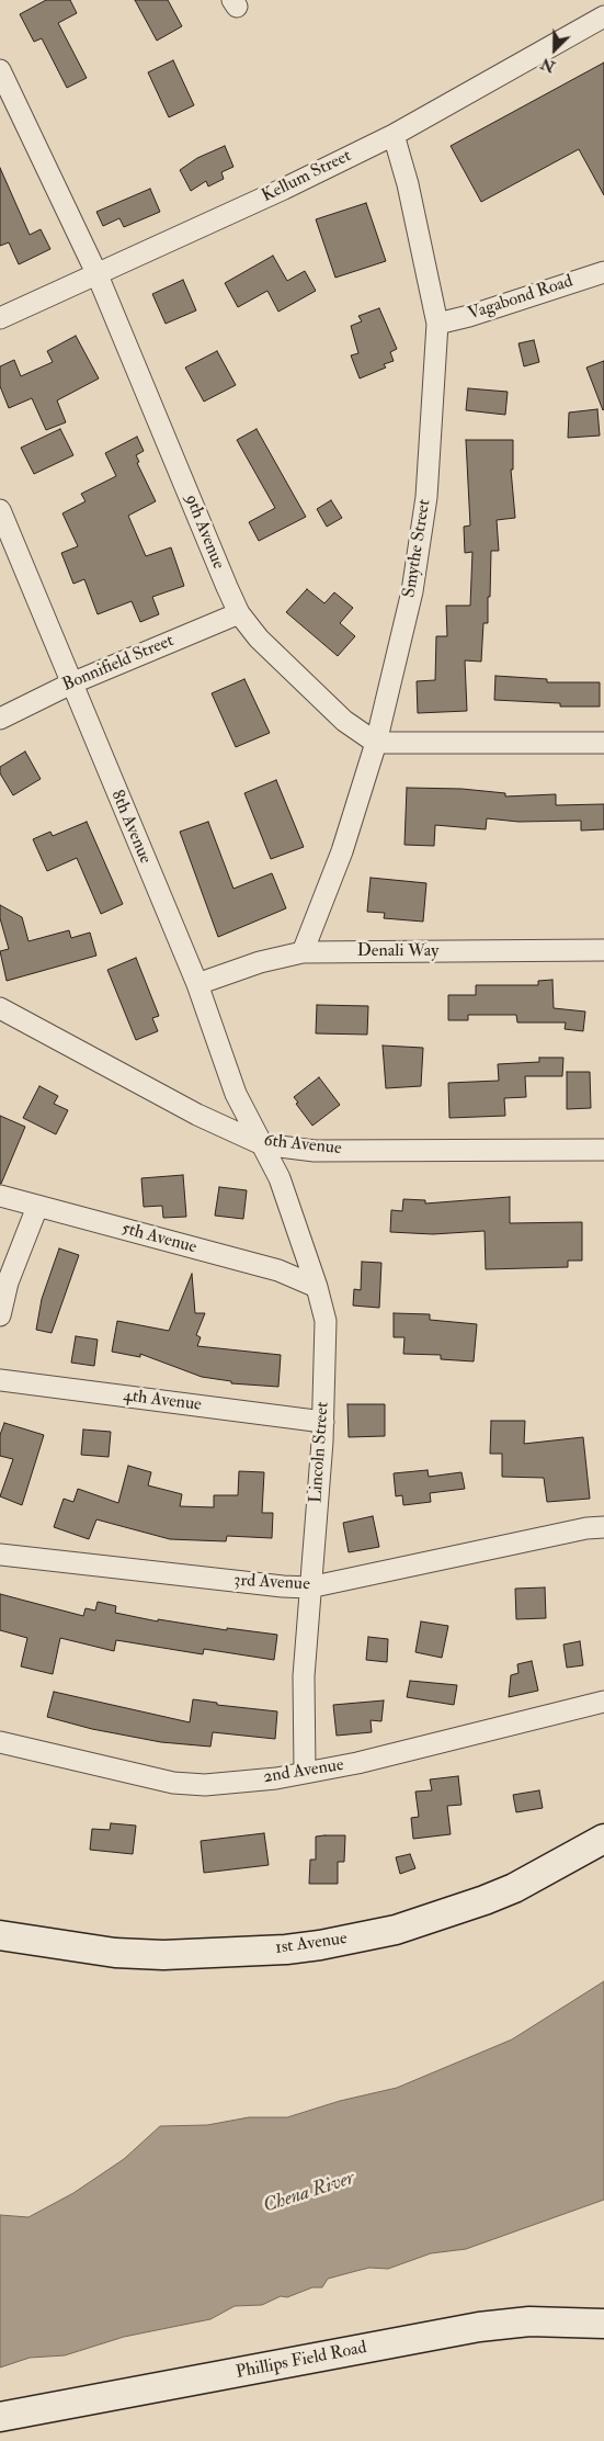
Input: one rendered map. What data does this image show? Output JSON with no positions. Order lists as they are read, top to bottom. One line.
{"streets":{"street":["Kellum Street","Vagabond Road","9th Avenue","Smythe Street","Bonnifield Street","8th Avenue","Denali Way","6th Avenue","5th Avenue","4th Avenue","Lincoln Street","3rd Avenue","2nd Avenue","1st Avenue","Phillips Field Road"]},"crossings":[["Kellum Street","9th Avenue"],["Kellum Street","Smythe Street"],["Vagabond Road","Smythe Street"],["9th Avenue","Smythe Street"],["9th Avenue","Bonnifield Street"],["Smythe Street","Denali Way"],["Bonnifield Street","8th Avenue"],["8th Avenue","Denali Way"],["8th Avenue","6th Avenue"],["8th Avenue","Lincoln Street"],["6th Avenue","Lincoln Street"],["5th Avenue","Lincoln Street"],["4th Avenue","Lincoln Street"],["Lincoln Street","3rd Avenue"],["Lincoln Street","2nd Avenue"]],"water":["Chena River"],"north":"bottom left"}
